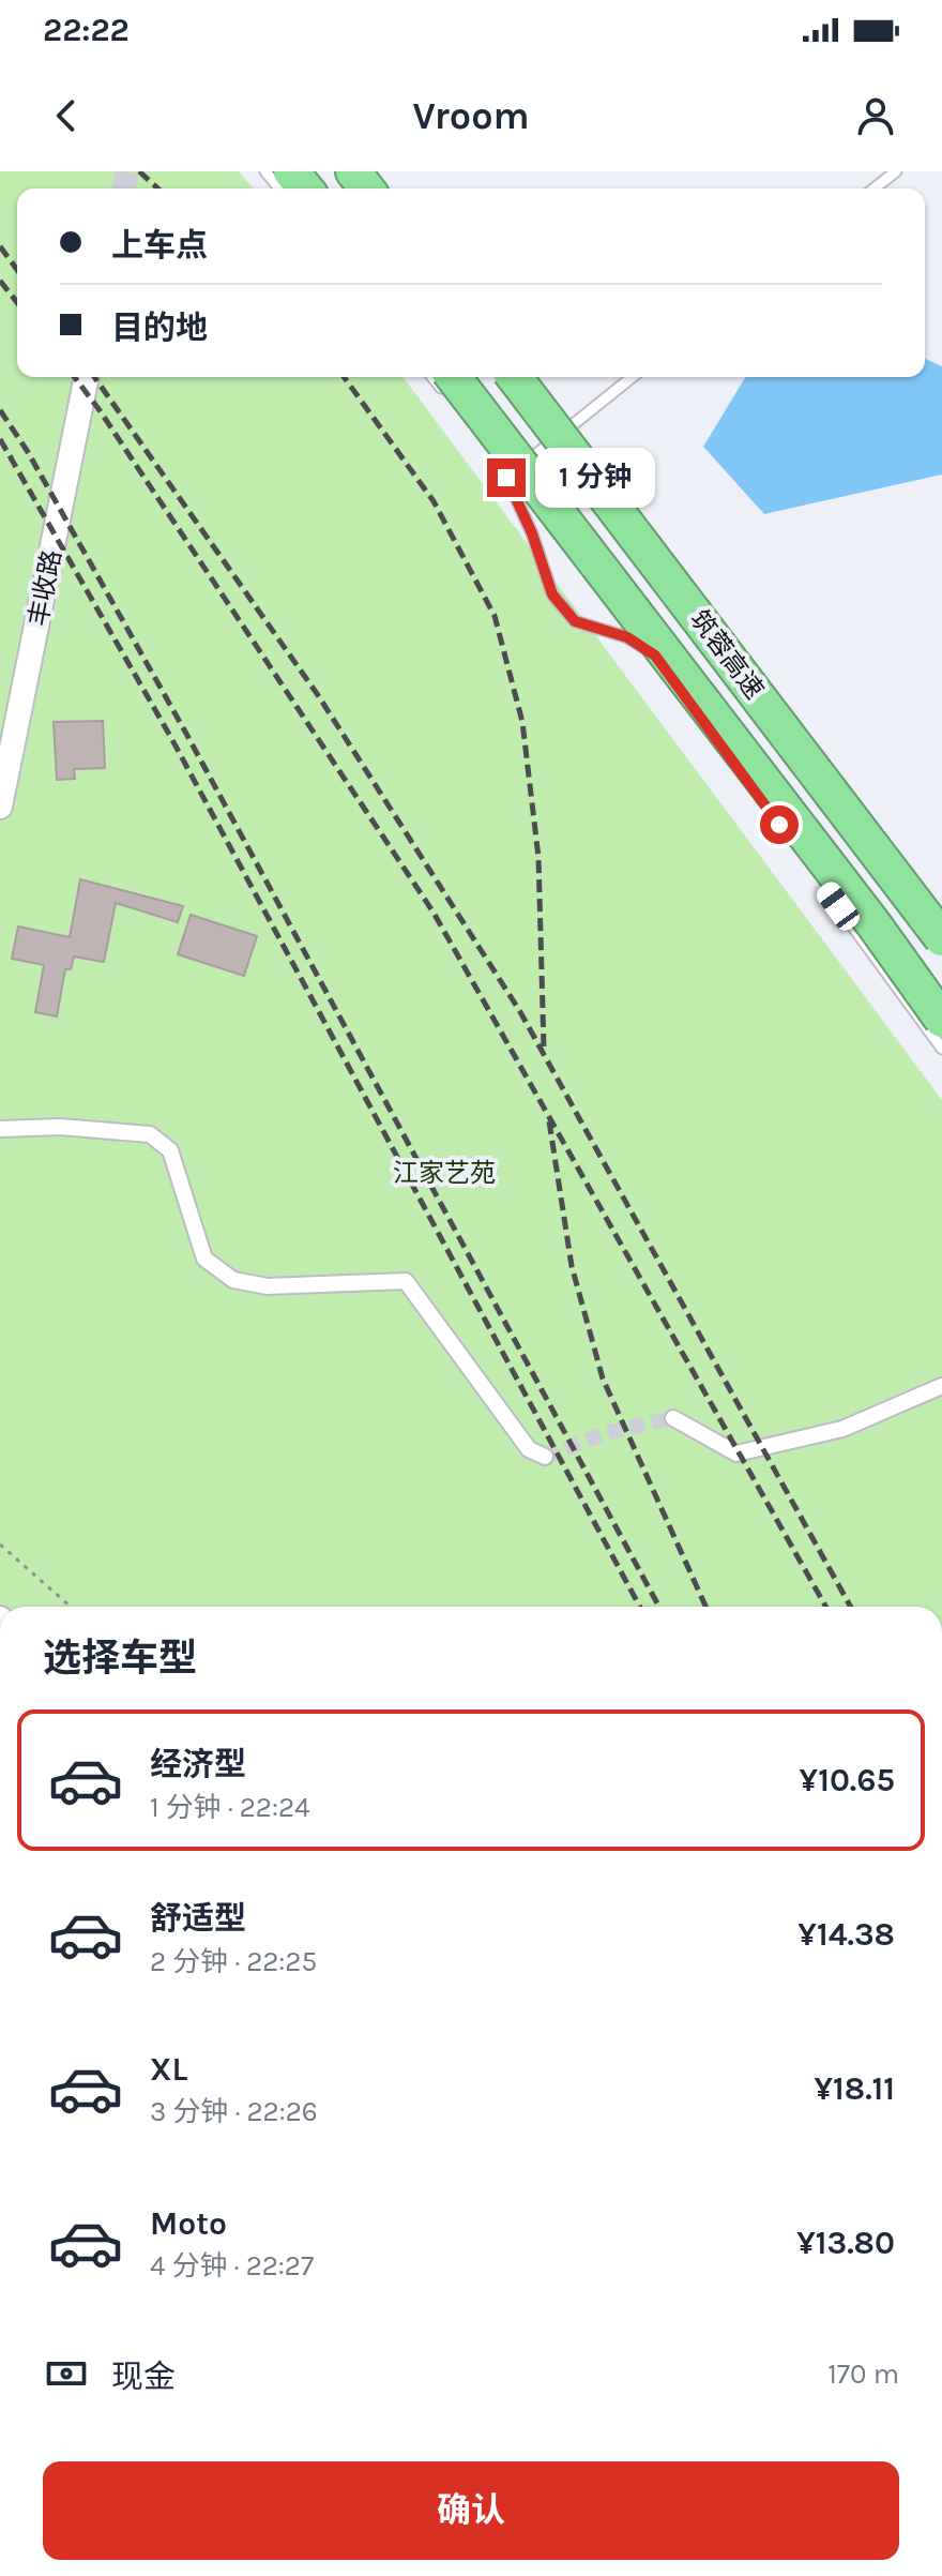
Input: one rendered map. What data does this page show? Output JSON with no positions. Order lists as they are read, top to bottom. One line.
{"streets":{"highway":["筑蓉高速"],"street":["丰收路"]},"parks":["江家艺苑"],"page":{"status":"22:22","header":"Vroom","banner":["上车点","目的地"],"bubble":"1 分钟","heading":"选择车型","list":[{"name":"经济型","note":"1 分钟 · 22:24","value":"¥10.65"},{"name":"舒适型","note":"2 分钟 · 22:25","value":"¥14.38"},{"name":"XL","note":"3 分钟 · 22:26","value":"¥18.11"},{"name":"Moto","note":"4 分钟 · 22:27","value":"¥13.80"}],"pay":["现金","170 m"],"buttons":"确认"}}
